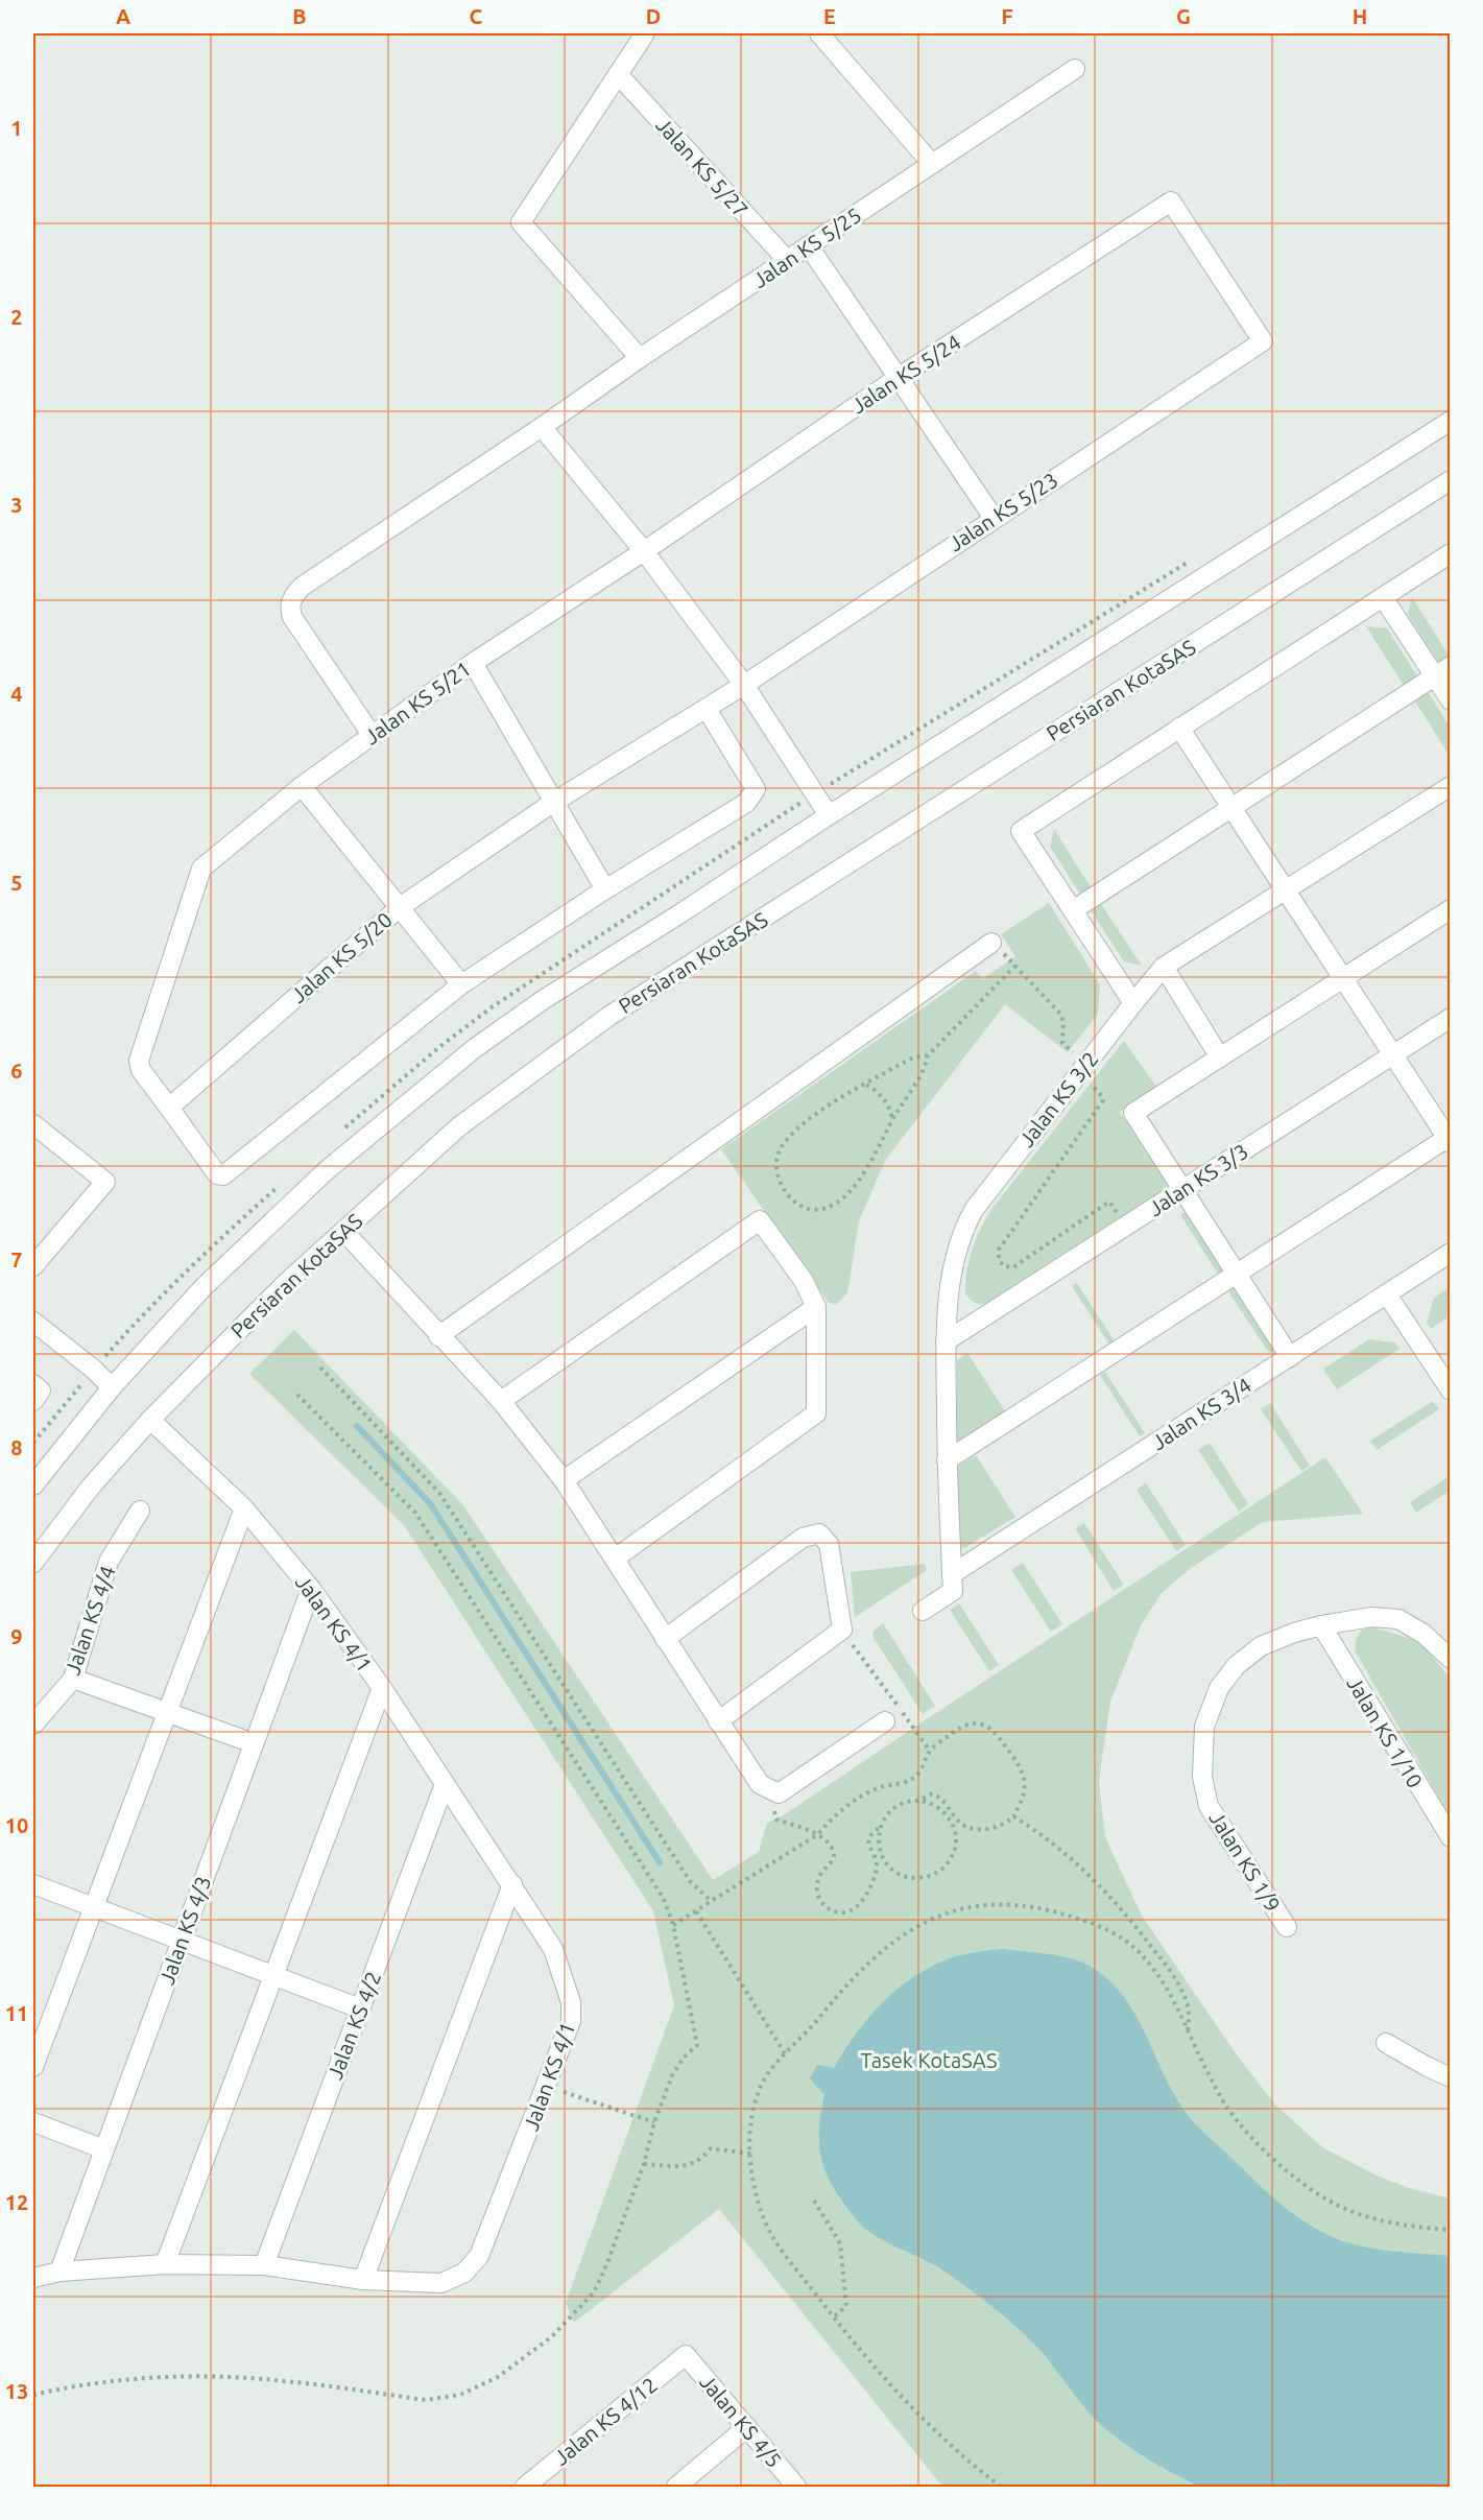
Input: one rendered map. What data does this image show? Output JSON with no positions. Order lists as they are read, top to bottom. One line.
{"streets":{"street":["Jalan KS 5/27","Jalan KS 5/25","Jalan KS 5/24","Jalan KS 5/23","Persiaran KotaSAS","Jalan KS 5/21","Jalan KS 5/20","Jalan KS 3/2","Jalan KS 3/3","Jalan KS 3/4","Jalan KS 4/4","Jalan KS 4/1","Jalan KS 1/10","Jalan KS 1/9","Jalan KS 4/3","Jalan KS 4/2","Jalan KS 4/12","Jalan KS 4/5"]},"crossings":[["Jalan KS 5/27","Jalan KS 5/25"],["Jalan KS 5/25","Jalan KS 5/21"],["Jalan KS 5/24","Jalan KS 5/23"],["Jalan KS 5/24","Jalan KS 5/21"],["Jalan KS 5/23","Jalan KS 5/20"],["Persiaran KotaSAS","Jalan KS 4/1"],["Jalan KS 5/21","Jalan KS 5/20"],["Jalan KS 3/2","Jalan KS 3/3"],["Jalan KS 3/2","Jalan KS 3/4"],["Jalan KS 4/1","Jalan KS 4/3"],["Jalan KS 4/1","Jalan KS 4/2"],["Jalan KS 1/10","Jalan KS 1/9"],["Jalan KS 4/12","Jalan KS 4/5"]],"parks":["Tasek KotaSAS"],"grid":{"columns":["A","B","C","D","E","F","G","H"],"rows":["1","2","3","4","5","6","7","8","9","10","11","12","13"]}}
